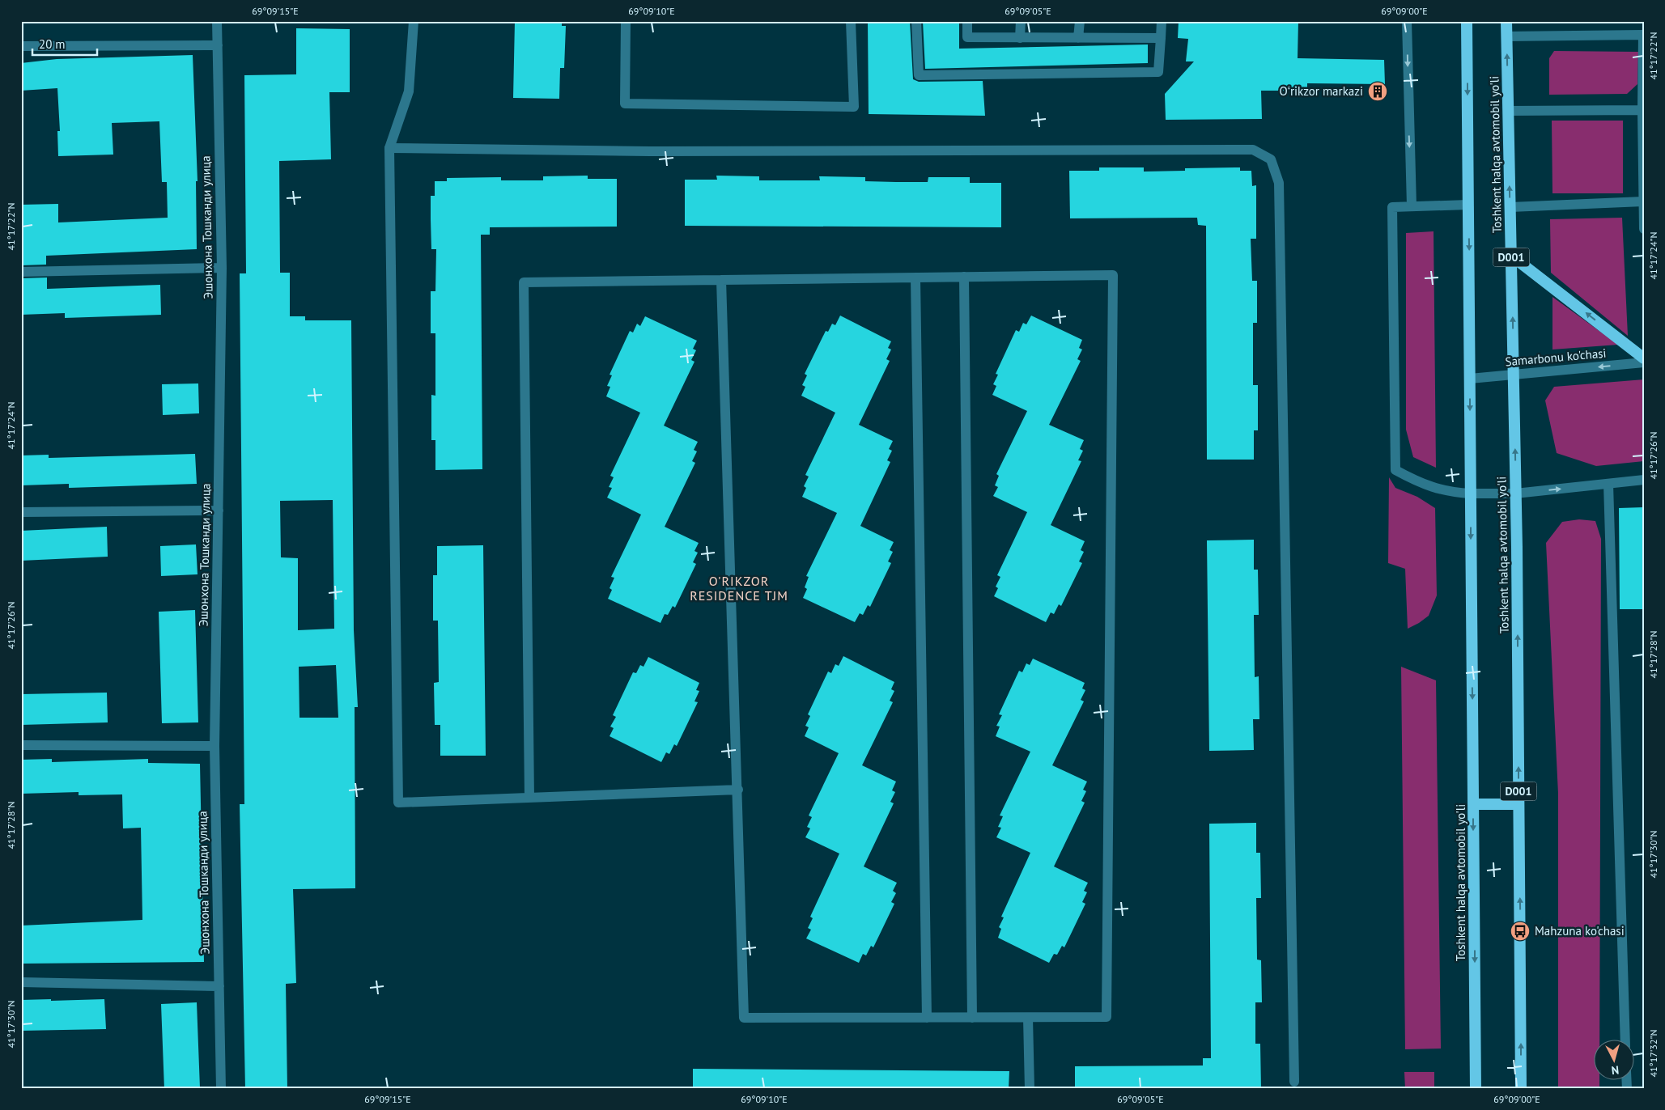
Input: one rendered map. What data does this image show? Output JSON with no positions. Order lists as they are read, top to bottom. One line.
{"streets":{"highway":["Toshkent halqa avtomobil yo'li","D001"],"street":["Эшонхона Тошканди улица","Samarbonu ko'chasi"]},"crossings":[["Toshkent halqa avtomobil yo'li","Samarbonu ko'chasi"]],"one_way":["Samarbonu ko'chasi"],"districts":["O'RIKZOR RESIDENCE TJM"],"places":{"building":["Oʻrikzor markazi"],"bus stop":["Mahzuna ko'chasi"]},"scale_bar":"20 m","north":"bottom","coordinates":["69°09'15\"E","69°09'10\"E","69°09'05\"E","69°09'00\"E","41°17'22\"N","41°17'24\"N","41°17'26\"N","41°17'28\"N","41°17'30\"N","41°17'32\"N"]}
